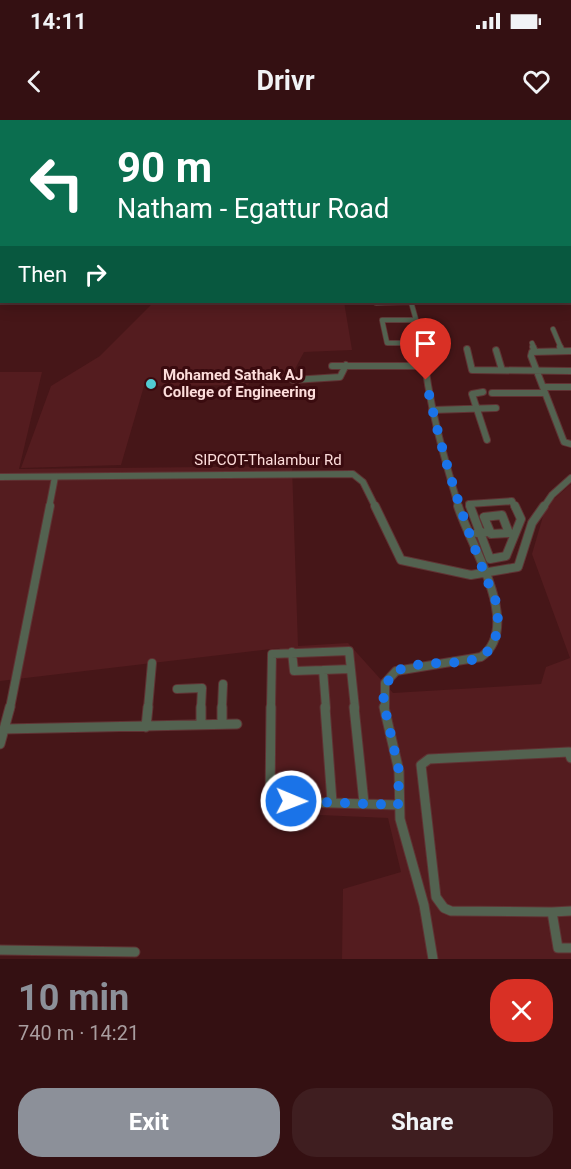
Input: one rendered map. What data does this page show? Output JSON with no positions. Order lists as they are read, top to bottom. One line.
{"streets":{"street":["SIPCOT-Thalambur Rd"]},"places":["Mohamed Sathak AJ College of Engineering"],"page":{"status":"14:11","header":"Drivr","turn":["90 m","Natham - Egattur Road"],"then":"Then","heading":["10 min","740 m · 14:21"],"buttons":["Exit","Share"]}}
